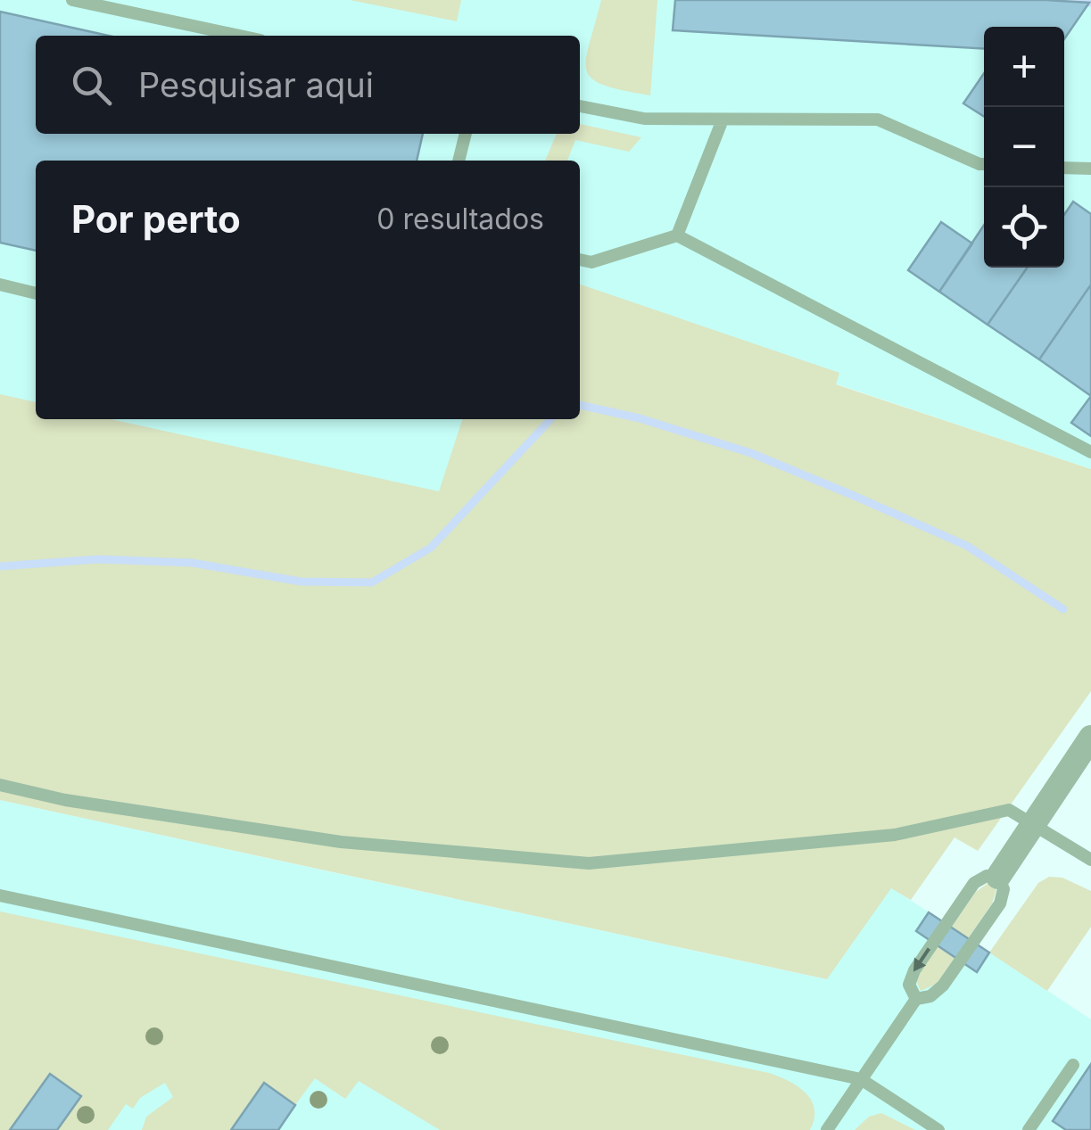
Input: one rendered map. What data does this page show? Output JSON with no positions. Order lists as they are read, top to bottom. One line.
{"page":{"map_buttons":["+","−"],"search":"Pesquisar aqui","heading":["Por perto","0 resultados"]}}
